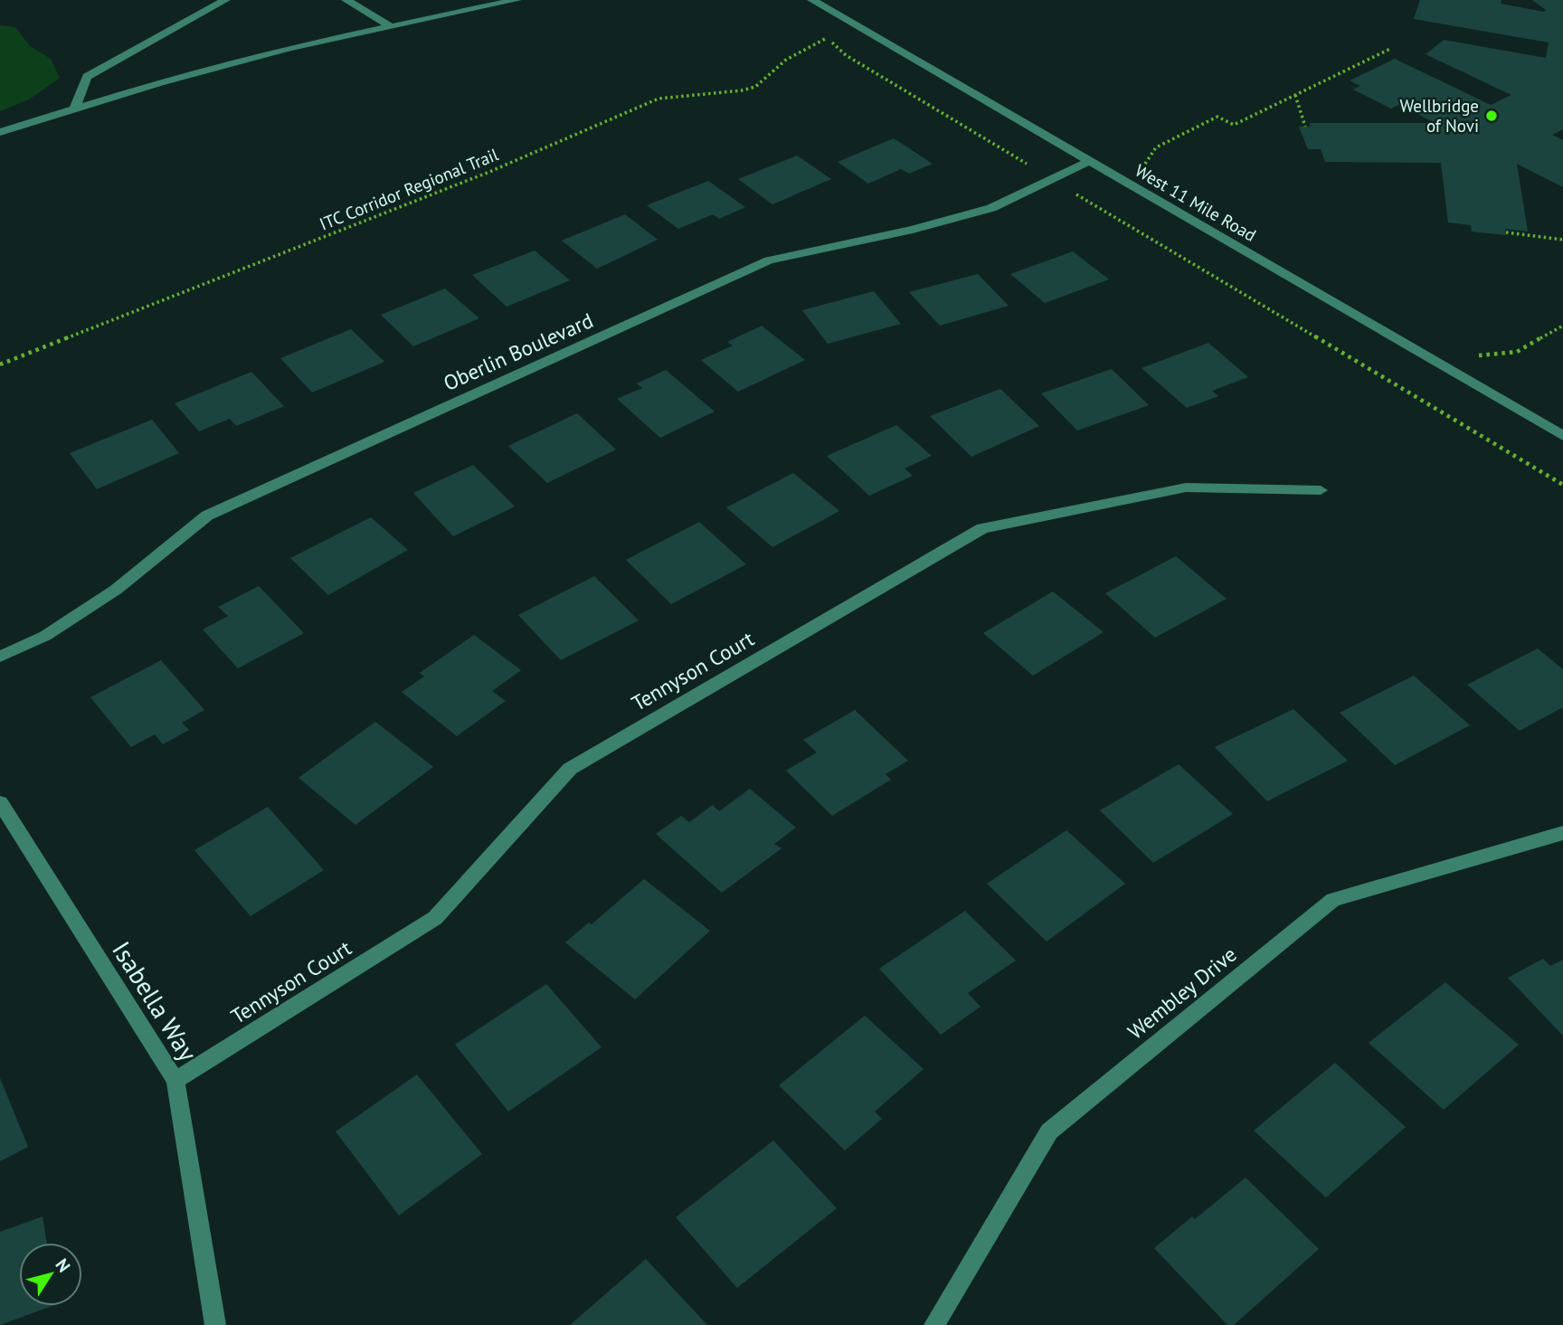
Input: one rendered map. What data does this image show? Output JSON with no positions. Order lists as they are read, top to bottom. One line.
{"streets":{"street":["West 11 Mile Road","Oberlin Boulevard","Tennyson Court","Wembley Drive","Isabella Way"],"path":["ITC Corridor Regional Trail"]},"crossings":[["West 11 Mile Road","Oberlin Boulevard"],["Tennyson Court","Isabella Way"]],"places":["Wellbridge of Novi"],"north":"top right"}
